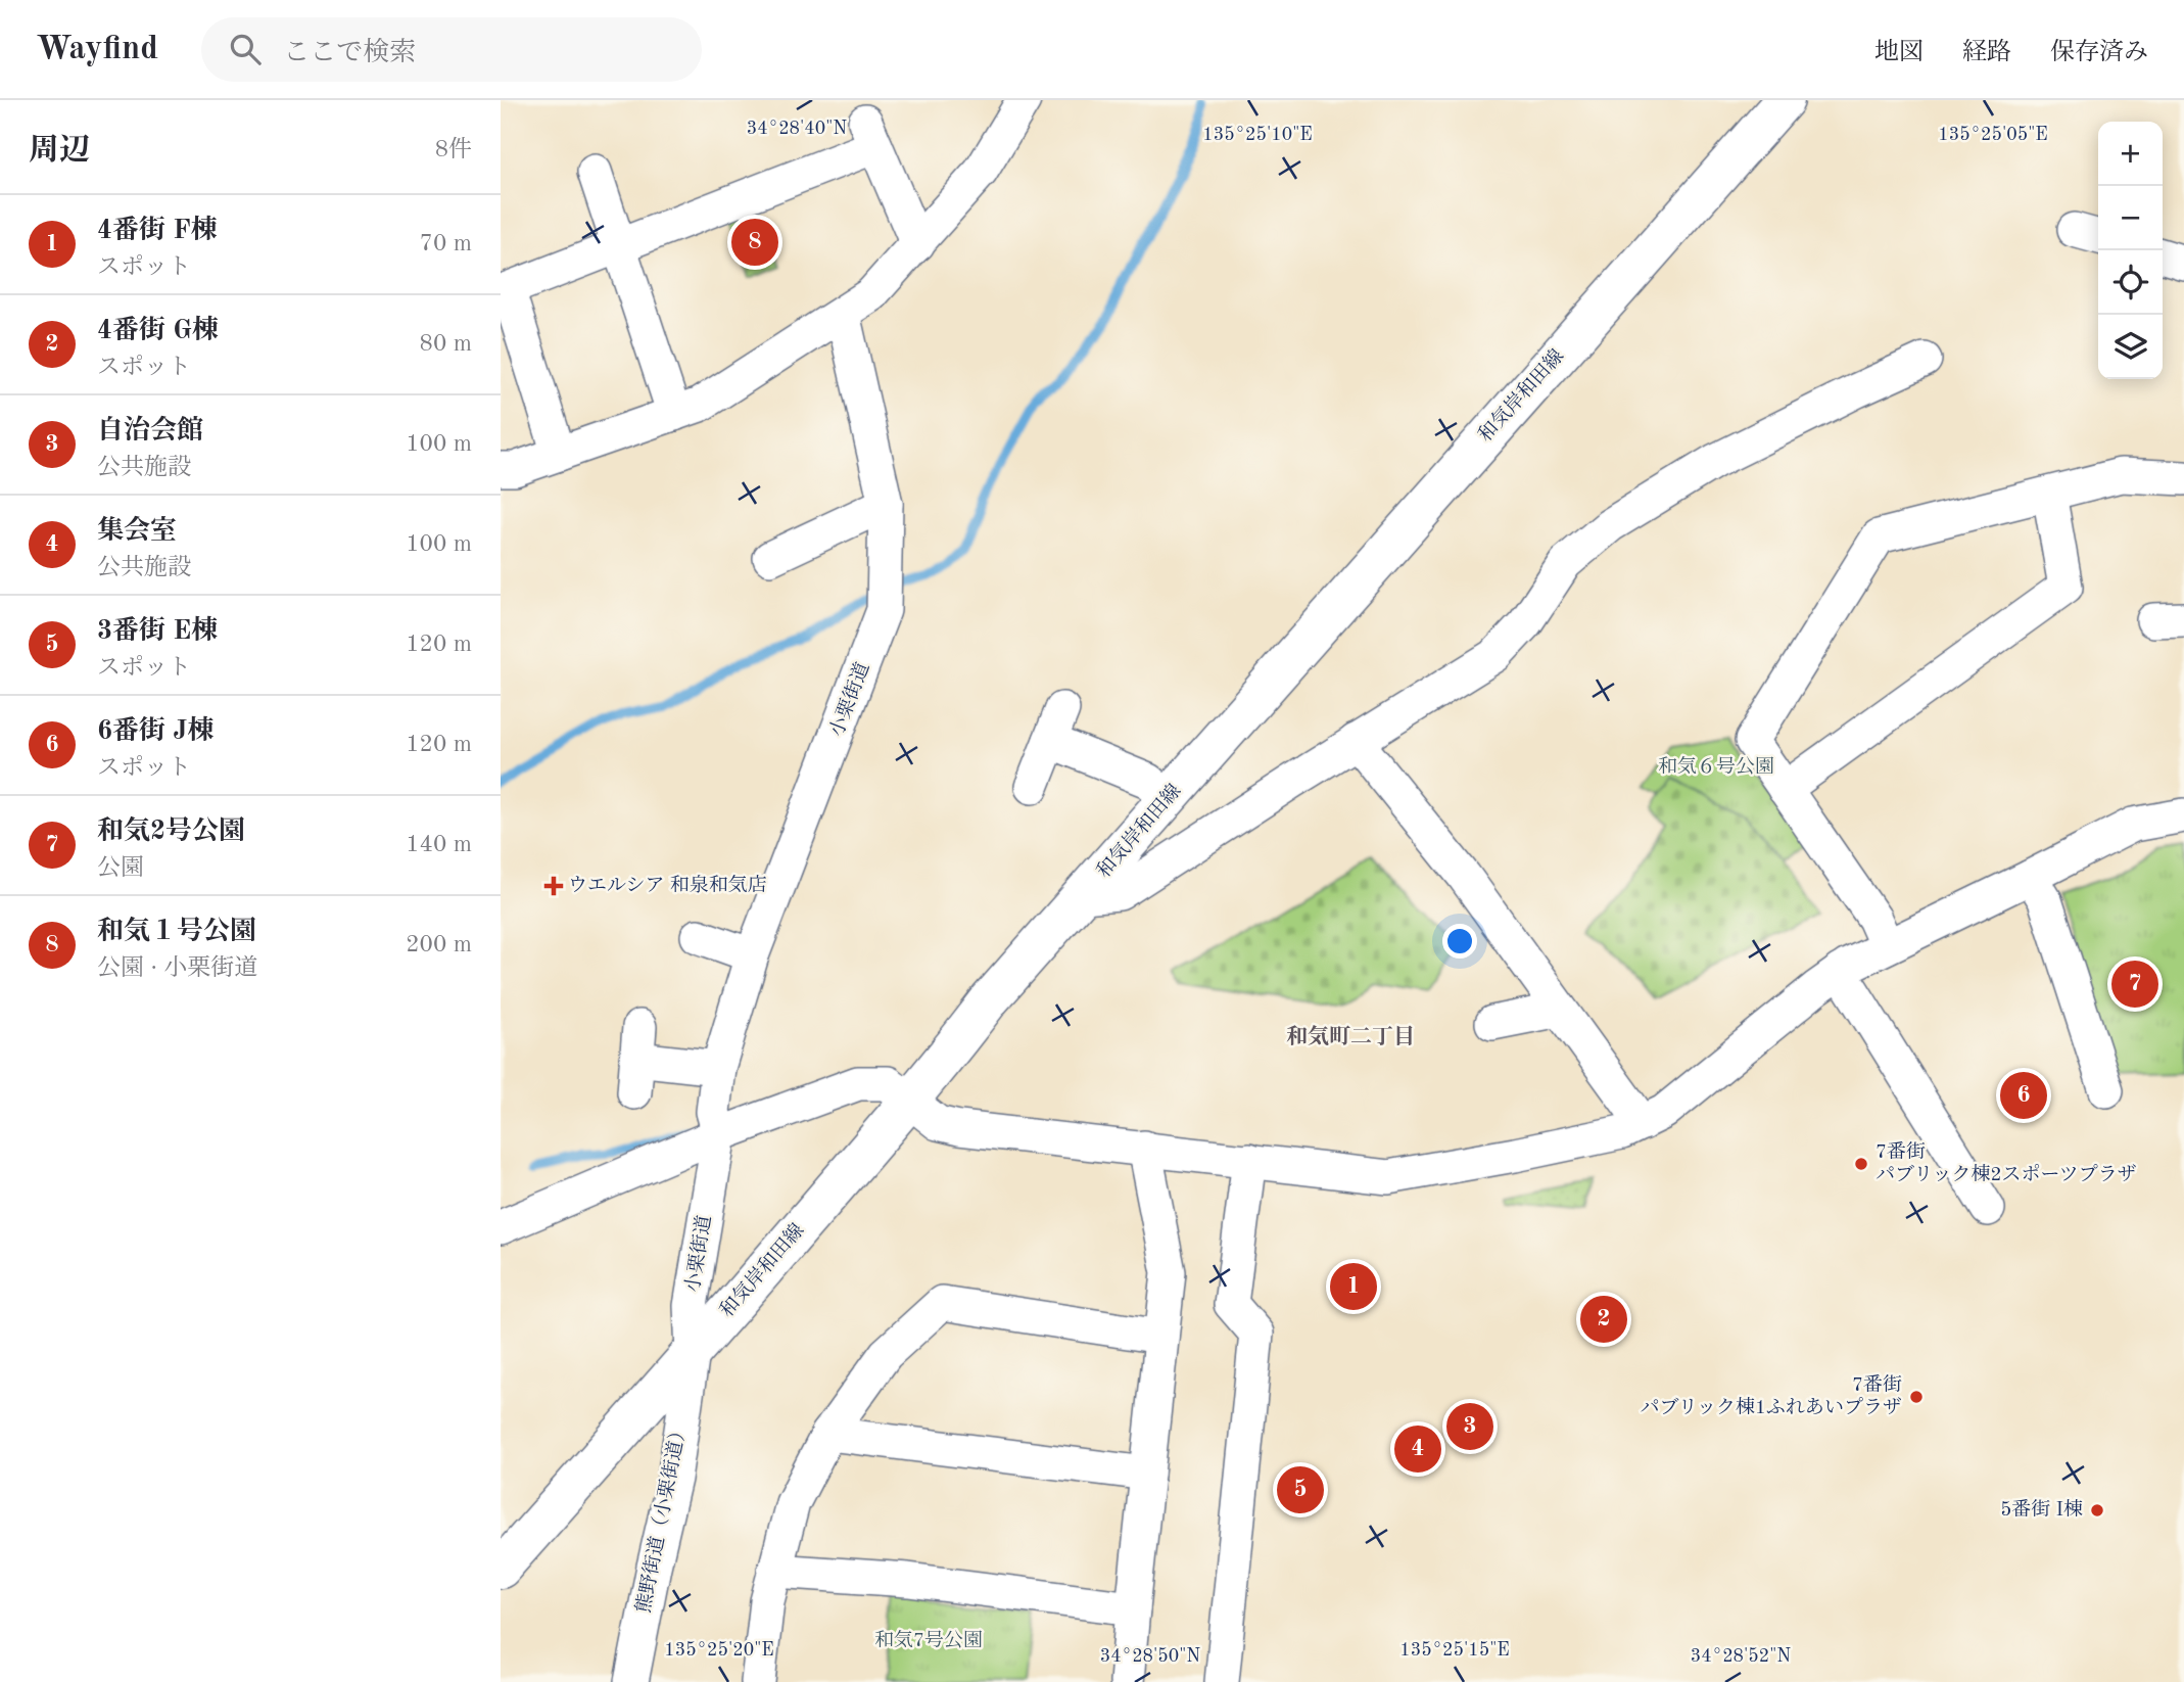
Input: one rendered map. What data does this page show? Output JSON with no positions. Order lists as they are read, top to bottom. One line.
{"streets":{"main road":["和気岸和田線"],"street":["小栗街道","熊野街道（小栗街道）"]},"crossings":[["和気岸和田線","小栗街道"],["和気岸和田線","熊野街道（小栗街道）"],["小栗街道","熊野街道（小栗街道）"]],"districts":["和気町二丁目"],"parks":["和気６号公園","和気7号公園"],"places":{"health":["ウエルシア 和泉和気店"],"other":["7番街 パブリック棟2スポーツプラザ","7番街 パブリック棟1ふれあいプラザ","5番街 I棟"]},"page":{"header":"Wayfind","search":"ここで検索","nav":["地図","経路","保存済み"],"heading":["周辺","8件"],"map_buttons":["+","−"],"list":[{"mark":"1","name":"4番街 F棟","note":"スポット","value":"70 m"},{"mark":"2","name":"4番街 G棟","note":"スポット","value":"80 m"},{"mark":"3","name":"自治会館","note":"公共施設","value":"100 m"},{"mark":"4","name":"集会室","note":"公共施設","value":"100 m"},{"mark":"5","name":"3番街 E棟","note":"スポット","value":"120 m"},{"mark":"6","name":"6番街 J棟","note":"スポット","value":"120 m"},{"mark":"7","name":"和気2号公園","note":"公園","value":"140 m"},{"mark":"8","name":"和気１号公園","note":"公園 · 小栗街道","value":"200 m"}],"pins":["8","7","6","1","2","3","4","5"]},"coordinates":["34°28'40\"N","135°25'10\"E","135°25'05\"E","135°25'20\"E","135°25'15\"E","34°28'50\"N","34°28'52\"N"]}
